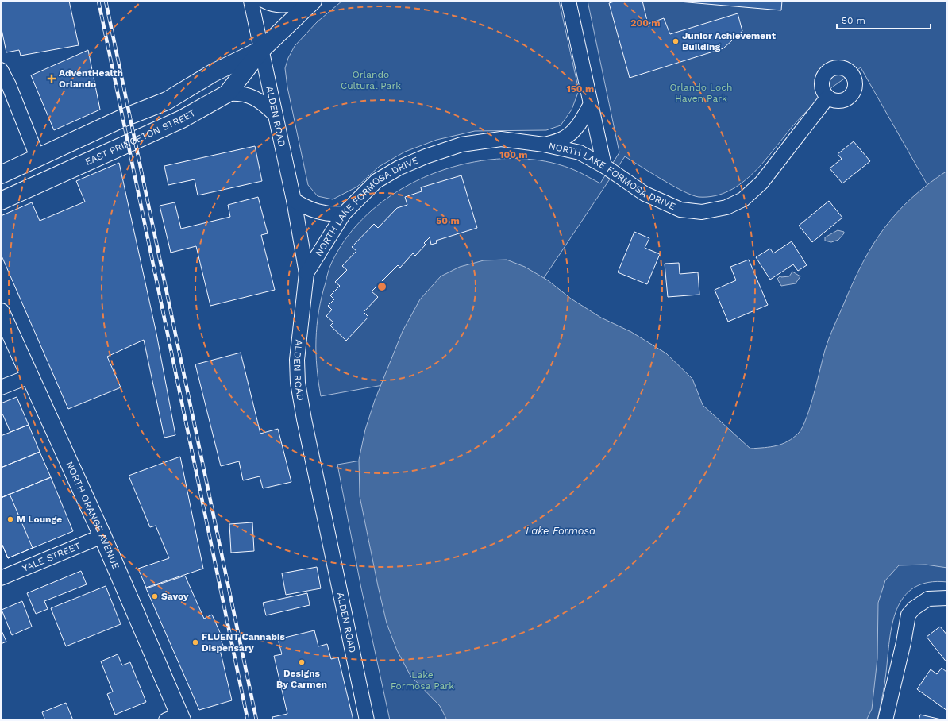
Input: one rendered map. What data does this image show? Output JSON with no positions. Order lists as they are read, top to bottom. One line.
{"streets":{"main road":["EAST PRINCETON STREET","NORTH ORANGE AVENUE"],"street":["ALDEN ROAD","NORTH LAKE FORMOSA DRIVE","YALE STREET"]},"crossings":[["ALDEN ROAD","EAST PRINCETON STREET"],["ALDEN ROAD","NORTH LAKE FORMOSA DRIVE"],["NORTH ORANGE AVENUE","YALE STREET"]],"water":["Lake Formosa"],"parks":["Orlando Cultural Park","Orlando Loch Haven Park","Lake Formosa Park"],"places":{"other":["Junior Achievement Building","M Lounge","Savoy","FLUENT Cannabis Dispensary","Designs By Carmen"],"health":["AdventHealth Orlando"]},"scale_bar":"50 m","rings":["200 m","150 m","100 m","50 m"]}
